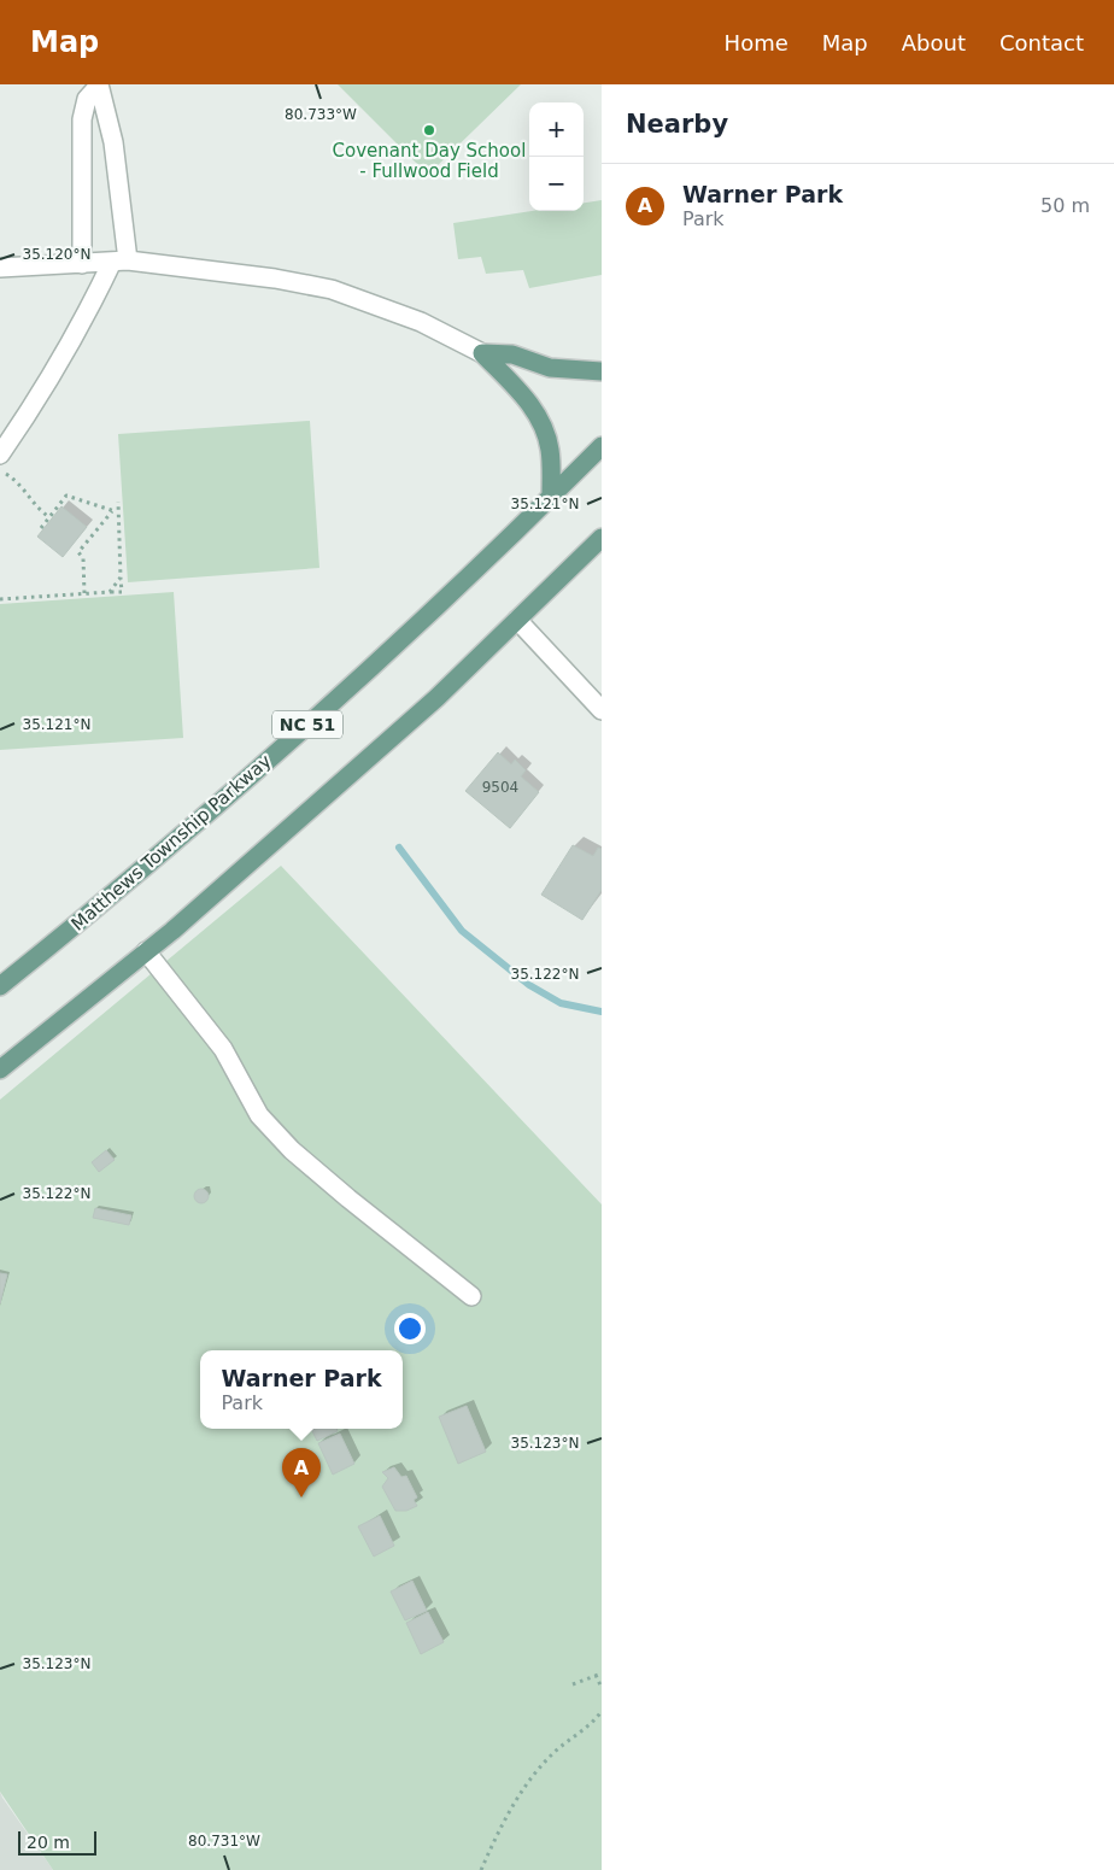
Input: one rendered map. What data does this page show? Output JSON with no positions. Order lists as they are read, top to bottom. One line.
{"streets":{"main road":["NC 51","Matthews Township Parkway"]},"places":["Covenant Day School - Fullwood Field"],"house_numbers":["9504"],"scale_bar":"20 m","page":{"header":"Map","nav":["Home","Map","About","Contact"],"heading":"Nearby","map_buttons":["+","−"],"list":[{"mark":"A","name":"Warner Park","note":"Park","value":"50 m"}],"popup":["Warner Park","Park"],"pins":"A","scale":"20 m"},"coordinates":["80.733°W","35.120°N","35.121°N","35.122°N","35.123°N","80.731°W"]}
